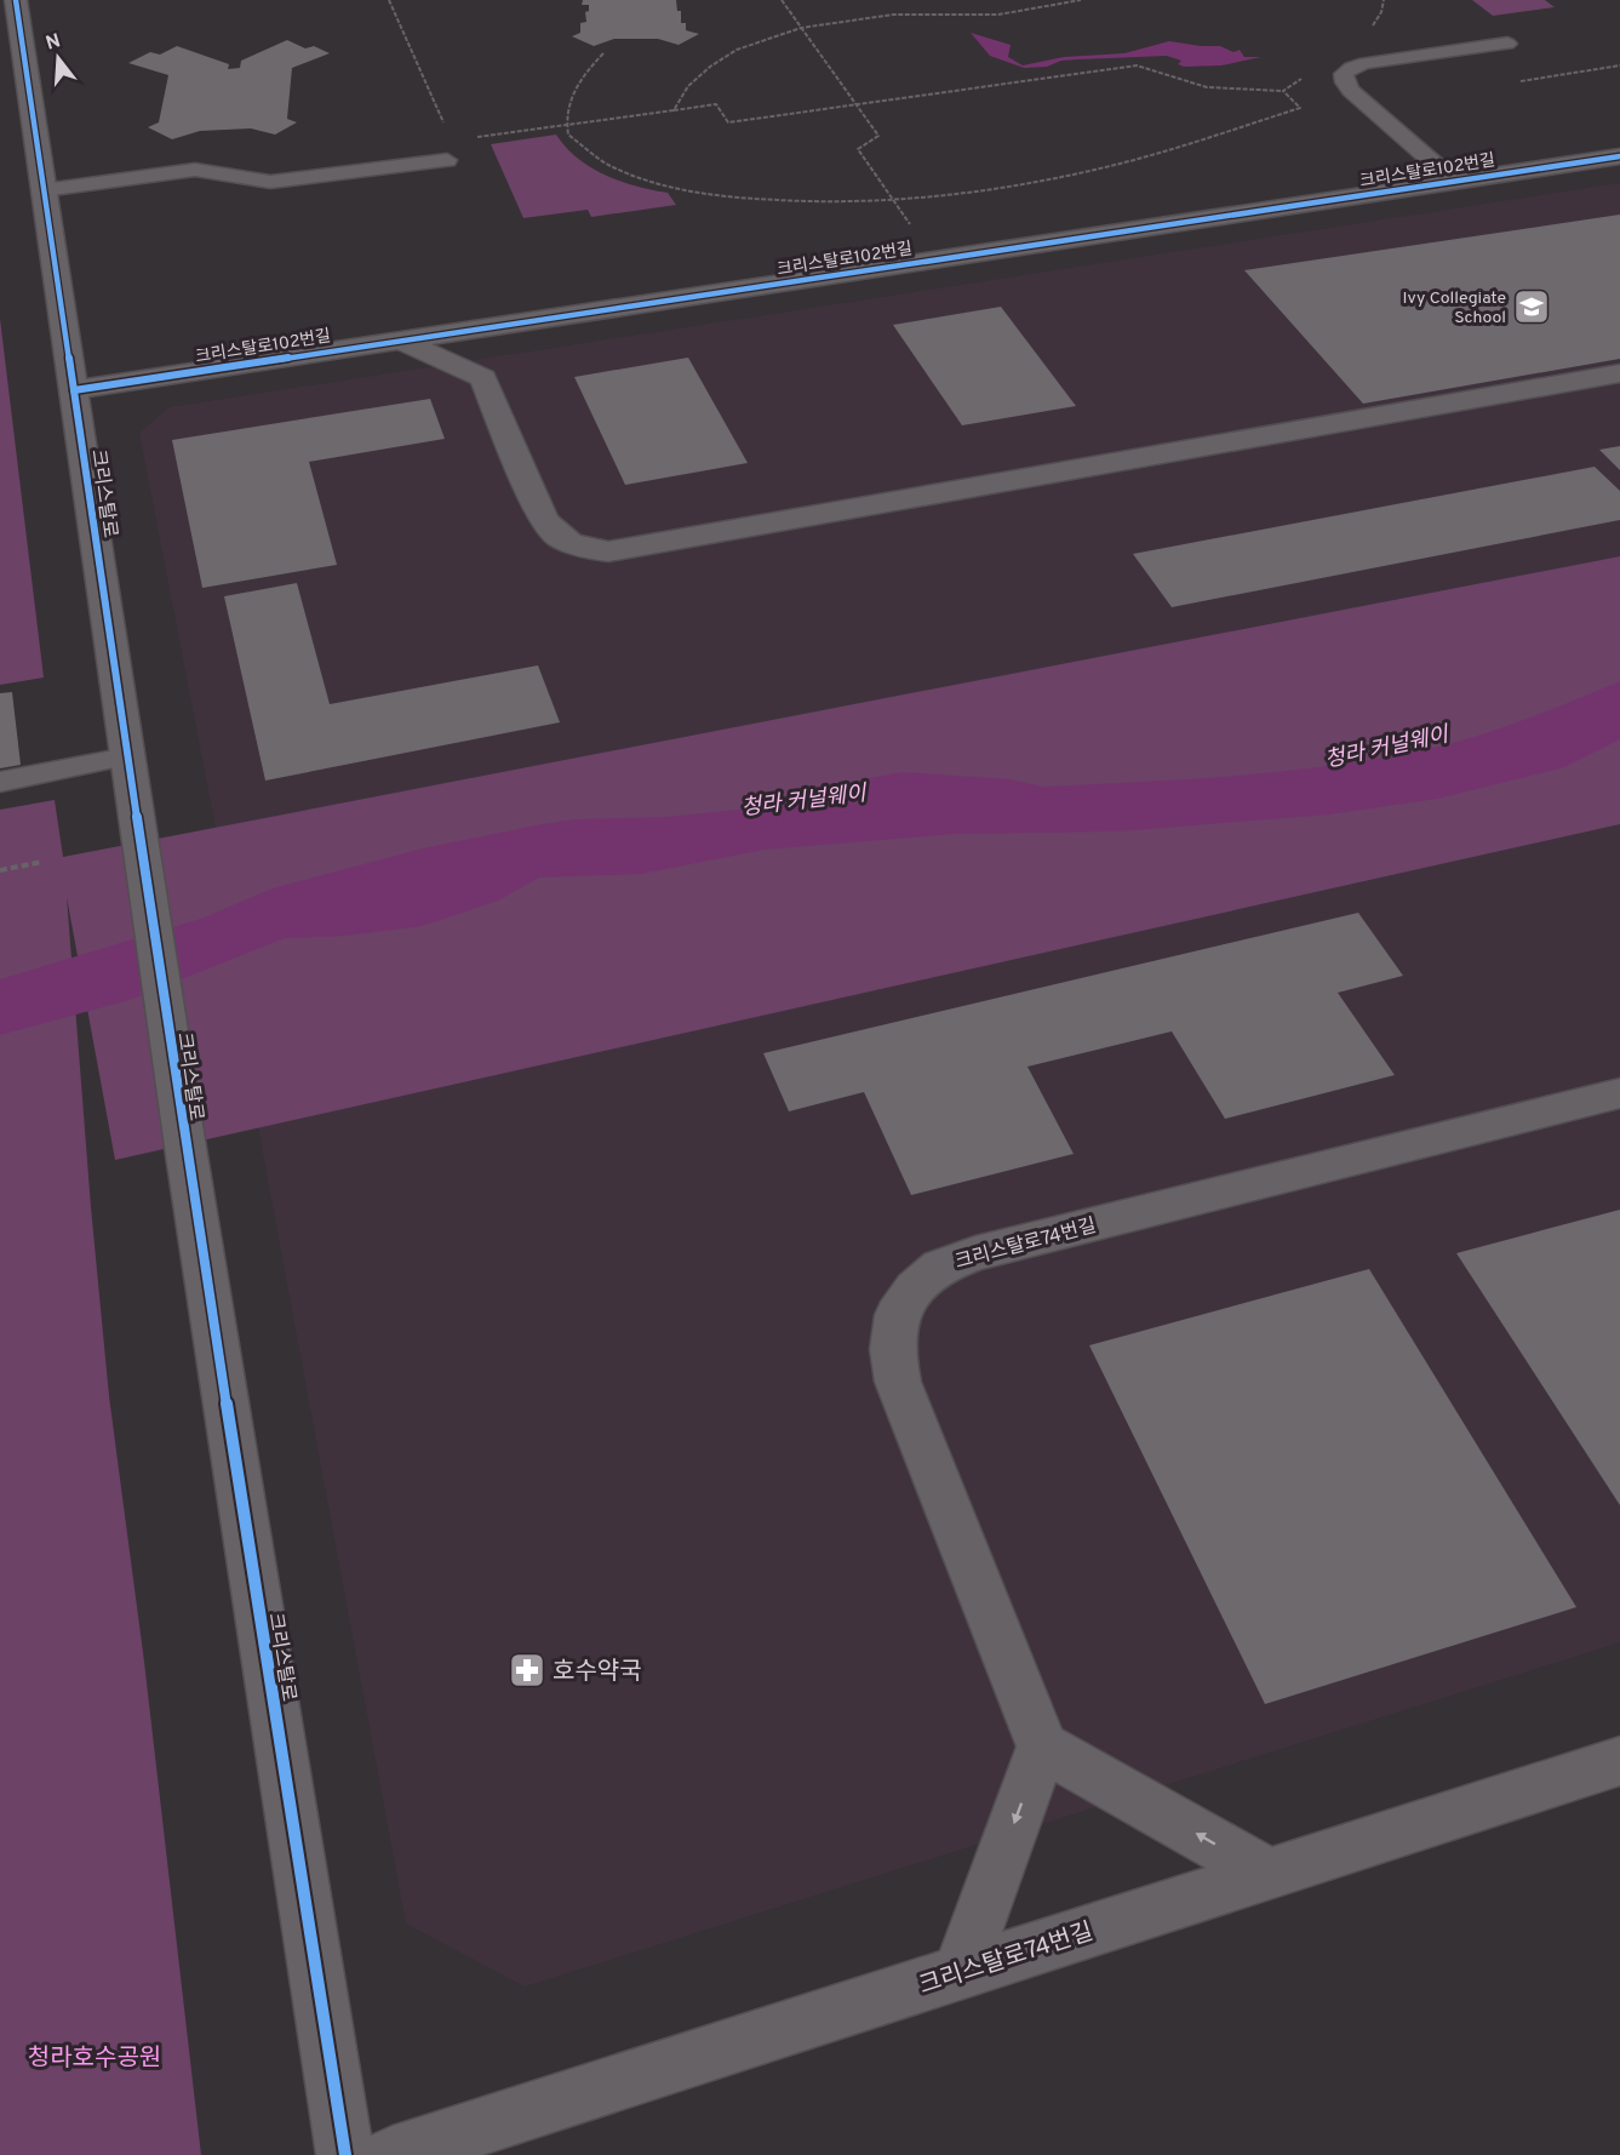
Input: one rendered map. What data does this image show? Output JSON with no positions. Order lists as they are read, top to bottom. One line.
{"streets":{"street":["크리스탈로102번길","크리스탈로","크리스탈로74번길"]},"crossings":[["크리스탈로102번길","크리스탈로"]],"water":["청라 커널웨이"],"parks":["청라호수공원"],"places":{"school or university":["Ivy Collegiate School"],"pharmacy":["호수약국"]},"north":"top"}
